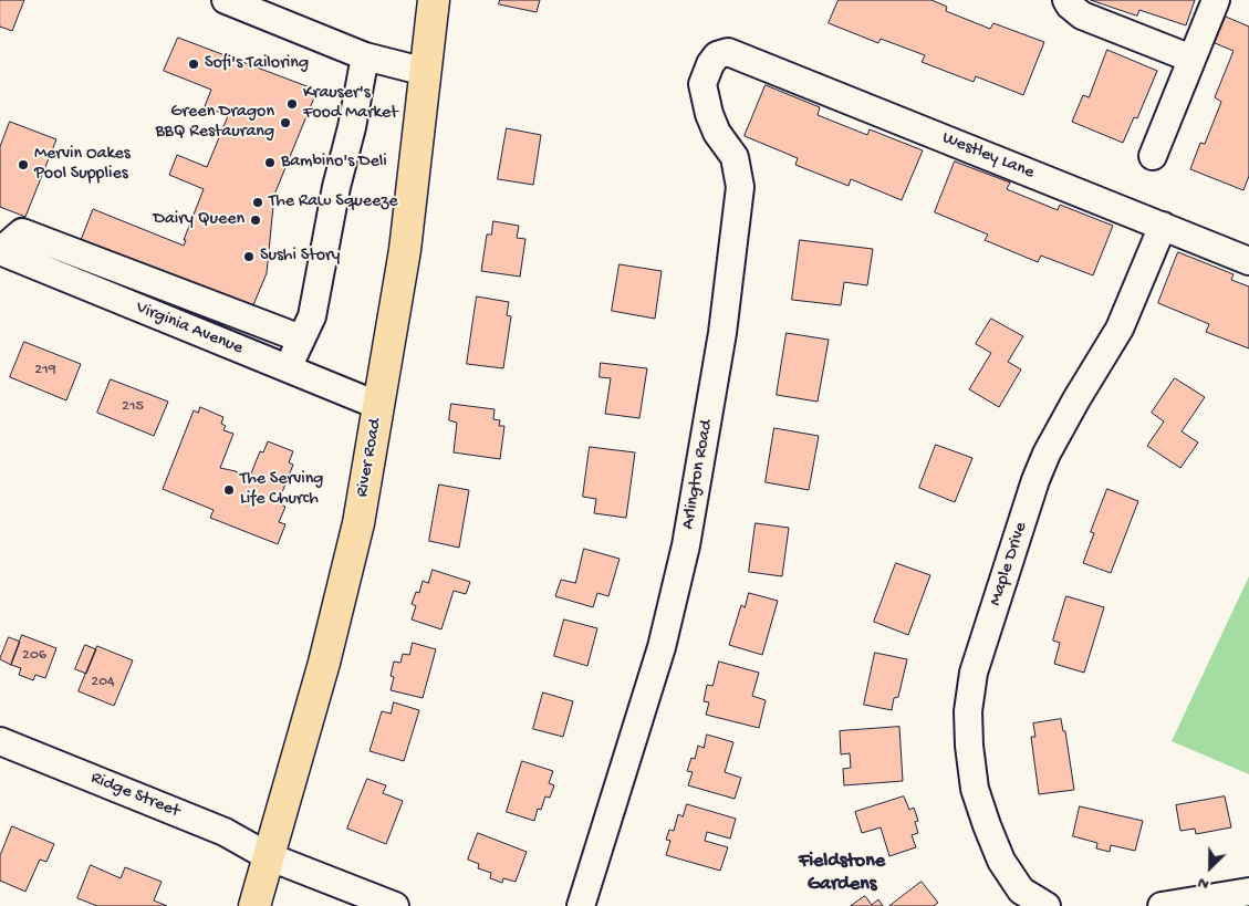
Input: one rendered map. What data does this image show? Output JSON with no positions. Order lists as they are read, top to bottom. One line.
{"streets":{"main road":["River Road"],"street":["Westley Lane","Virginia Avenue","Arlington Road","Maple Drive","Ridge Street"]},"crossings":[["Westley Lane","Arlington Road"],["Westley Lane","Maple Drive"],["Virginia Avenue","River Road"],["River Road","Ridge Street"]],"districts":["Fieldstone Gardens"],"places":["Sofi's Tailoring","Krauser's Food Market","Green Dragon BBQ Restaurang","Bambino's Deli","Mervin Oakes Pool Supplies","The Raw Squeeze","Dairy Queen","Sushi Story","The Serving Life Church"],"house_numbers":["219","215","206","204"],"north":"bottom left"}
